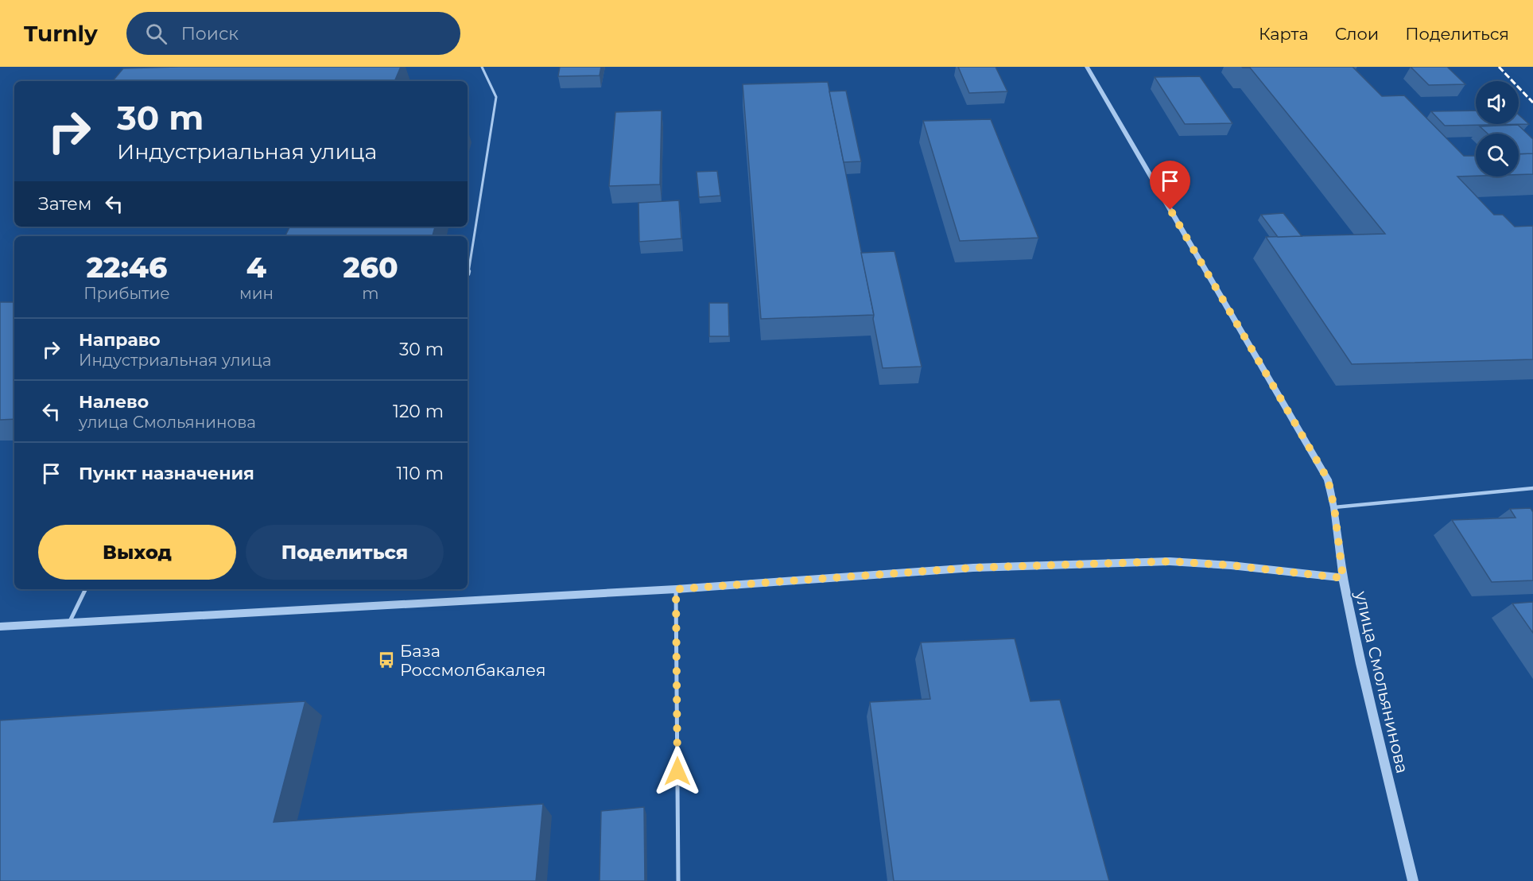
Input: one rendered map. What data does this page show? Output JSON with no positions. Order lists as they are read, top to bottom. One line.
{"streets":{"street":["улица Смольянинова"]},"places":{"bus stop":["База Россмолбакалея"]},"page":{"header":"Turnly","search":"Поиск","nav":["Карта","Слои","Поделиться"],"turn":["30 m","Индустриальная улица"],"then":"Затем","eta":["22:46","Прибытие","4","мин","260","m"],"list":[{"name":"Направо","note":"Индустриальная улица","value":"30 m"},{"name":"Налево","note":"улица Смольянинова","value":"120 m"},{"name":"Пункт назначения","value":"110 m"}],"buttons":["Выход","Поделиться"]}}
